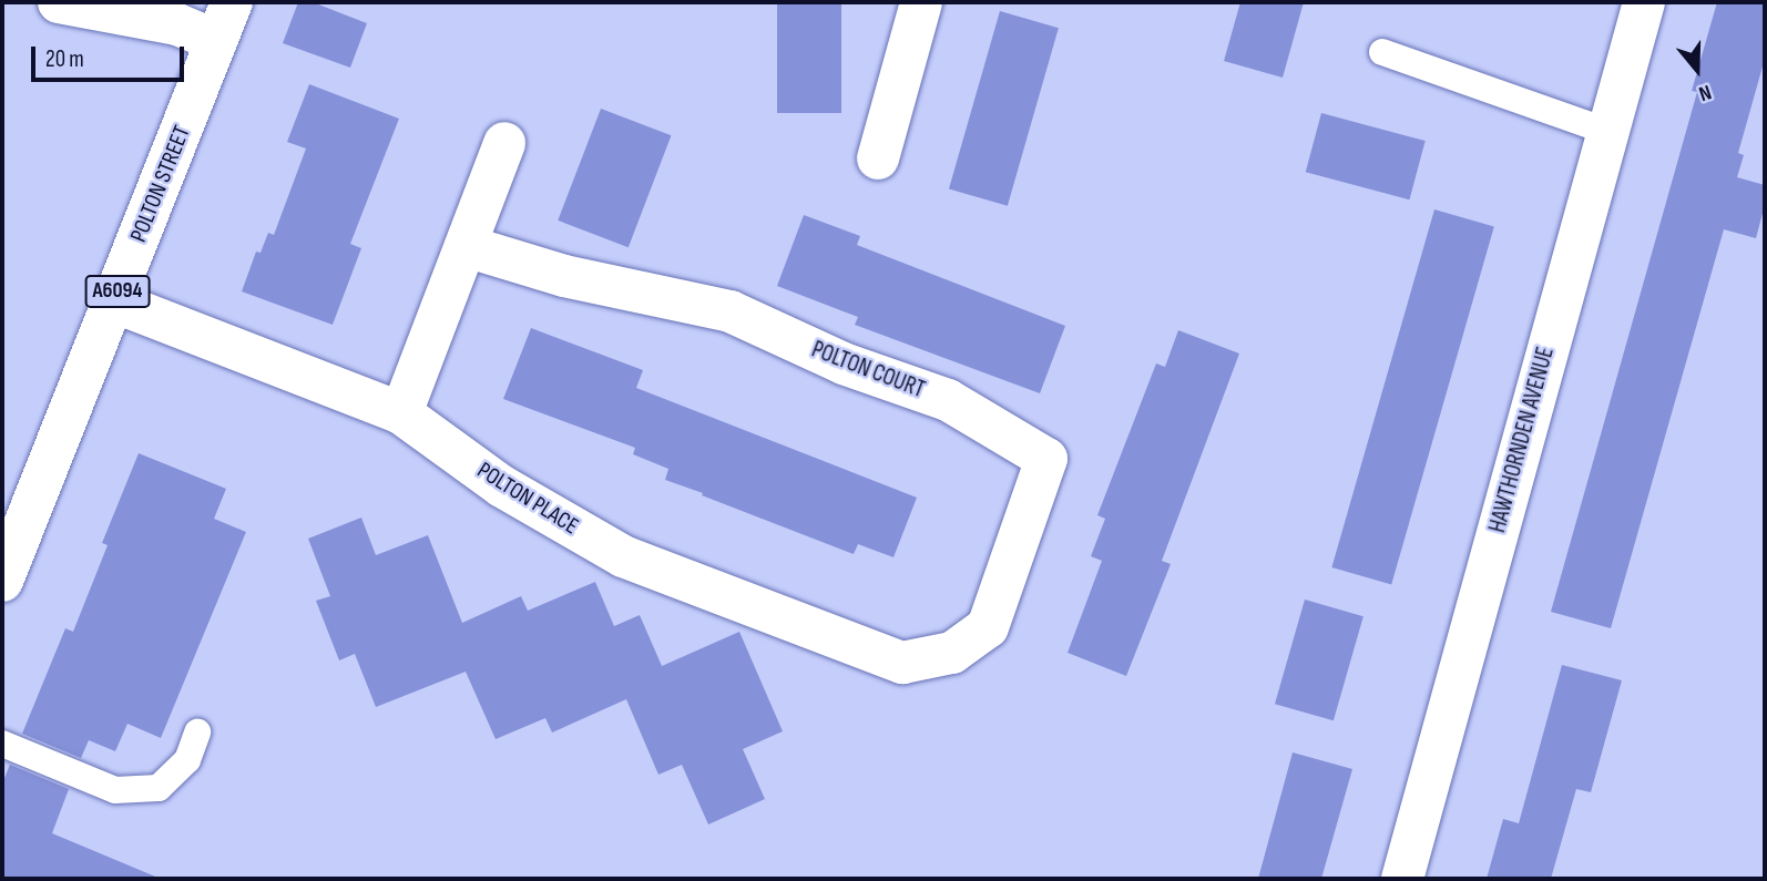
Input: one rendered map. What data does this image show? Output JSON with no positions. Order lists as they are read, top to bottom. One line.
{"streets":{"street":["POLTON STREET","A6094","POLTON COURT","HAWTHORNDEN AVENUE","POLTON PLACE"]},"crossings":[["POLTON STREET","POLTON PLACE"],["POLTON COURT","POLTON PLACE"]],"scale_bar":"20 m","north":"bottom"}
